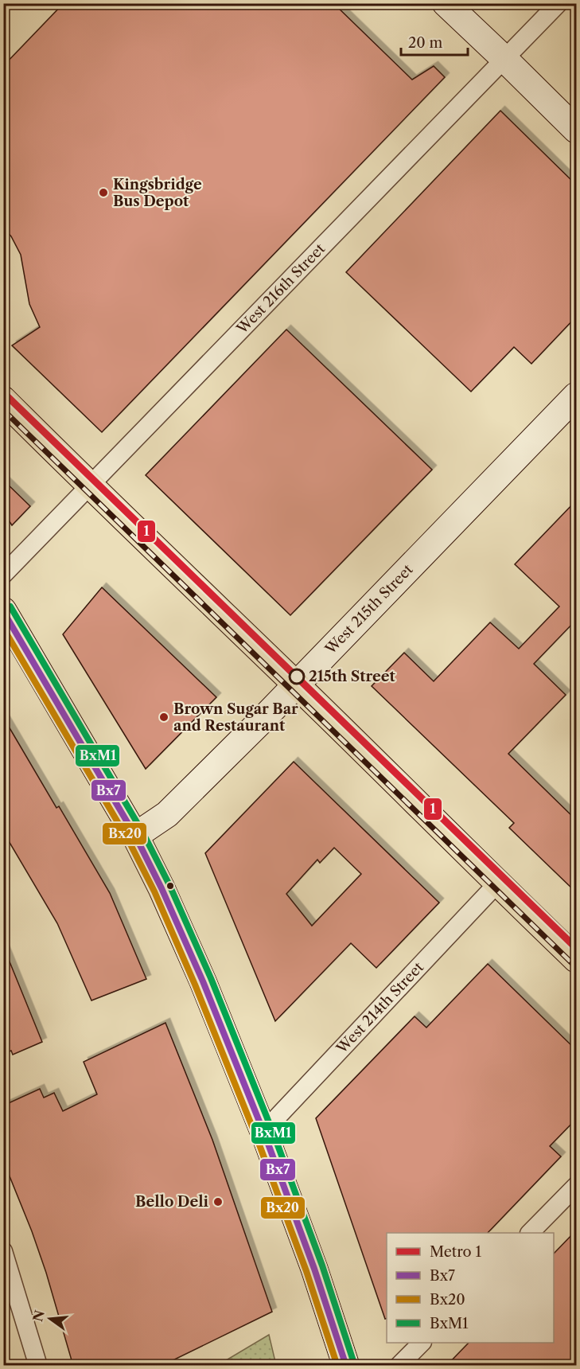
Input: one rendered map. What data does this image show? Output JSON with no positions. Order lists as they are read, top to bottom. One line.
{"streets":{"street":["West 216th Street","West 215th Street","West 214th Street"]},"places":["Kingsbridge Bus Depot","215th Street","Brown Sugar Bar and Restaurant","Bello Deli"],"lines":["metro line 1","transit line BxM1","transit line Bx7","transit line Bx20"],"legend":["Metro 1","Bx7","Bx20","BxM1"],"scale_bar":"20 m","north":"left"}
